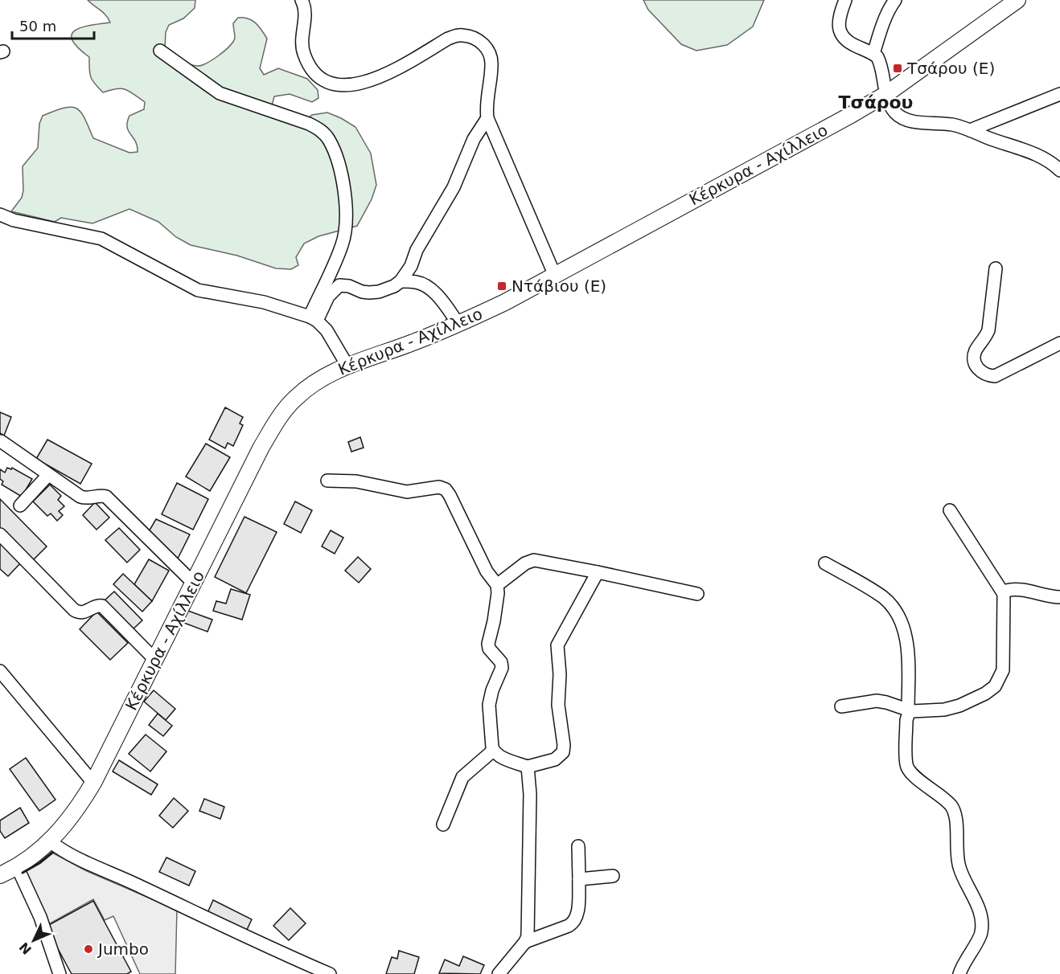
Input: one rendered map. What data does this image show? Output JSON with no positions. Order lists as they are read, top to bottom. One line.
{"streets":{"main road":["Κέρκυρα - Αχίλλειο"]},"districts":["Τσάρου"],"places":{"transit":["Τσάρου (E)","Ντάβιου (E)"],"other":["Jumbo"]},"scale_bar":"50 m","north":"bottom left"}
